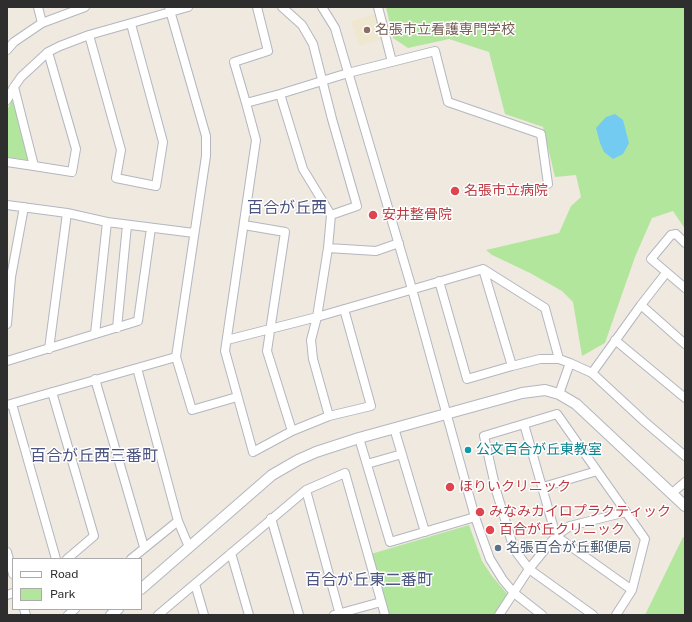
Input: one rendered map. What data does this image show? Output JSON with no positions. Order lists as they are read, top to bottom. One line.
{"districts":["百合が丘西","百合が丘西三番町","百合が丘東二番町"],"places":["名張市立看護専門学校","名張市立病院","安井整骨院","公文百合が丘東教室","ほりいクリニック","みなみカイロプラクティック","百合が丘クリニック","名張百合が丘郵便局"],"legend":["Road","Park"]}
